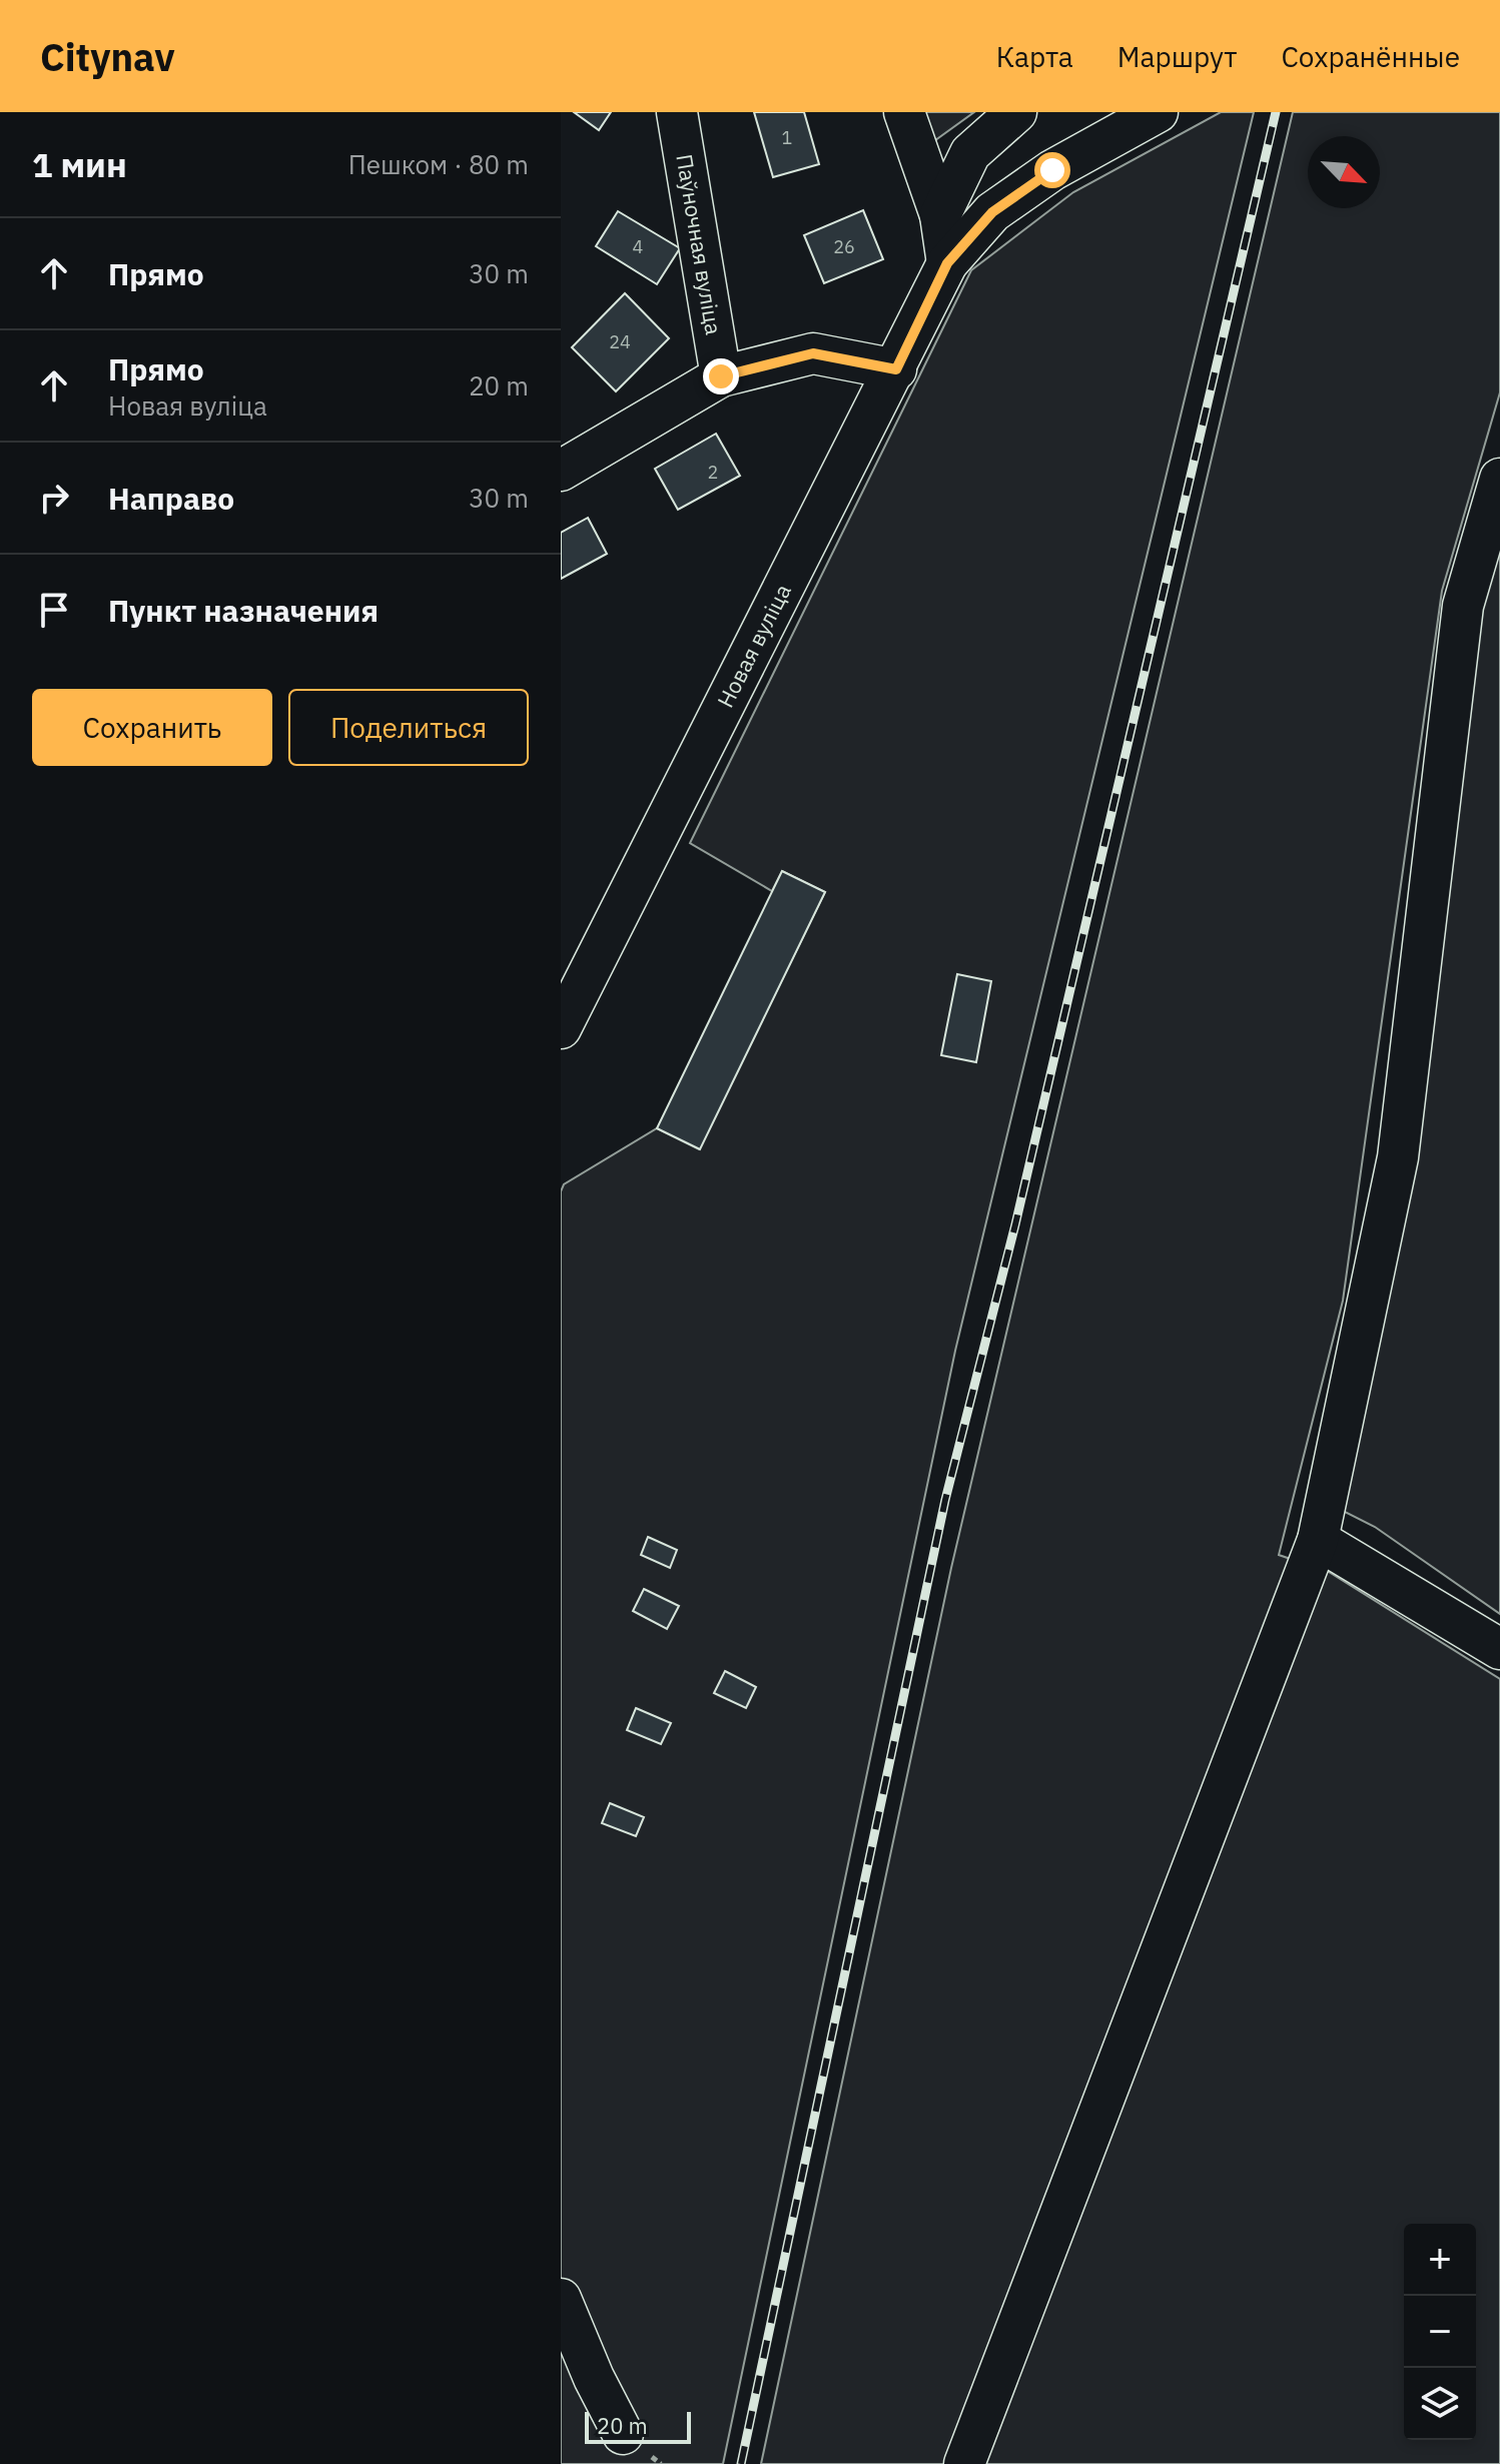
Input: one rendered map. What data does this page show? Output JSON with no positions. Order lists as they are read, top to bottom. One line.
{"streets":{"street":["Паўночная вуліца","Новая вуліца"]},"house_numbers":["1","4","26","24","2"],"scale_bar":"20 m","north":"bottom right","page":{"header":"Citynav","nav":["Карта","Маршрут","Сохранённые"],"heading":["1 мин","Пешком · 80 m"],"list":[["Прямо","30 m"],["Прямо","Новая вуліца","20 m"],["Направо","30 m"],"Пункт назначения"],"buttons":["Сохранить","Поделиться"],"map_buttons":["+","−"],"scale":"20 m"}}
